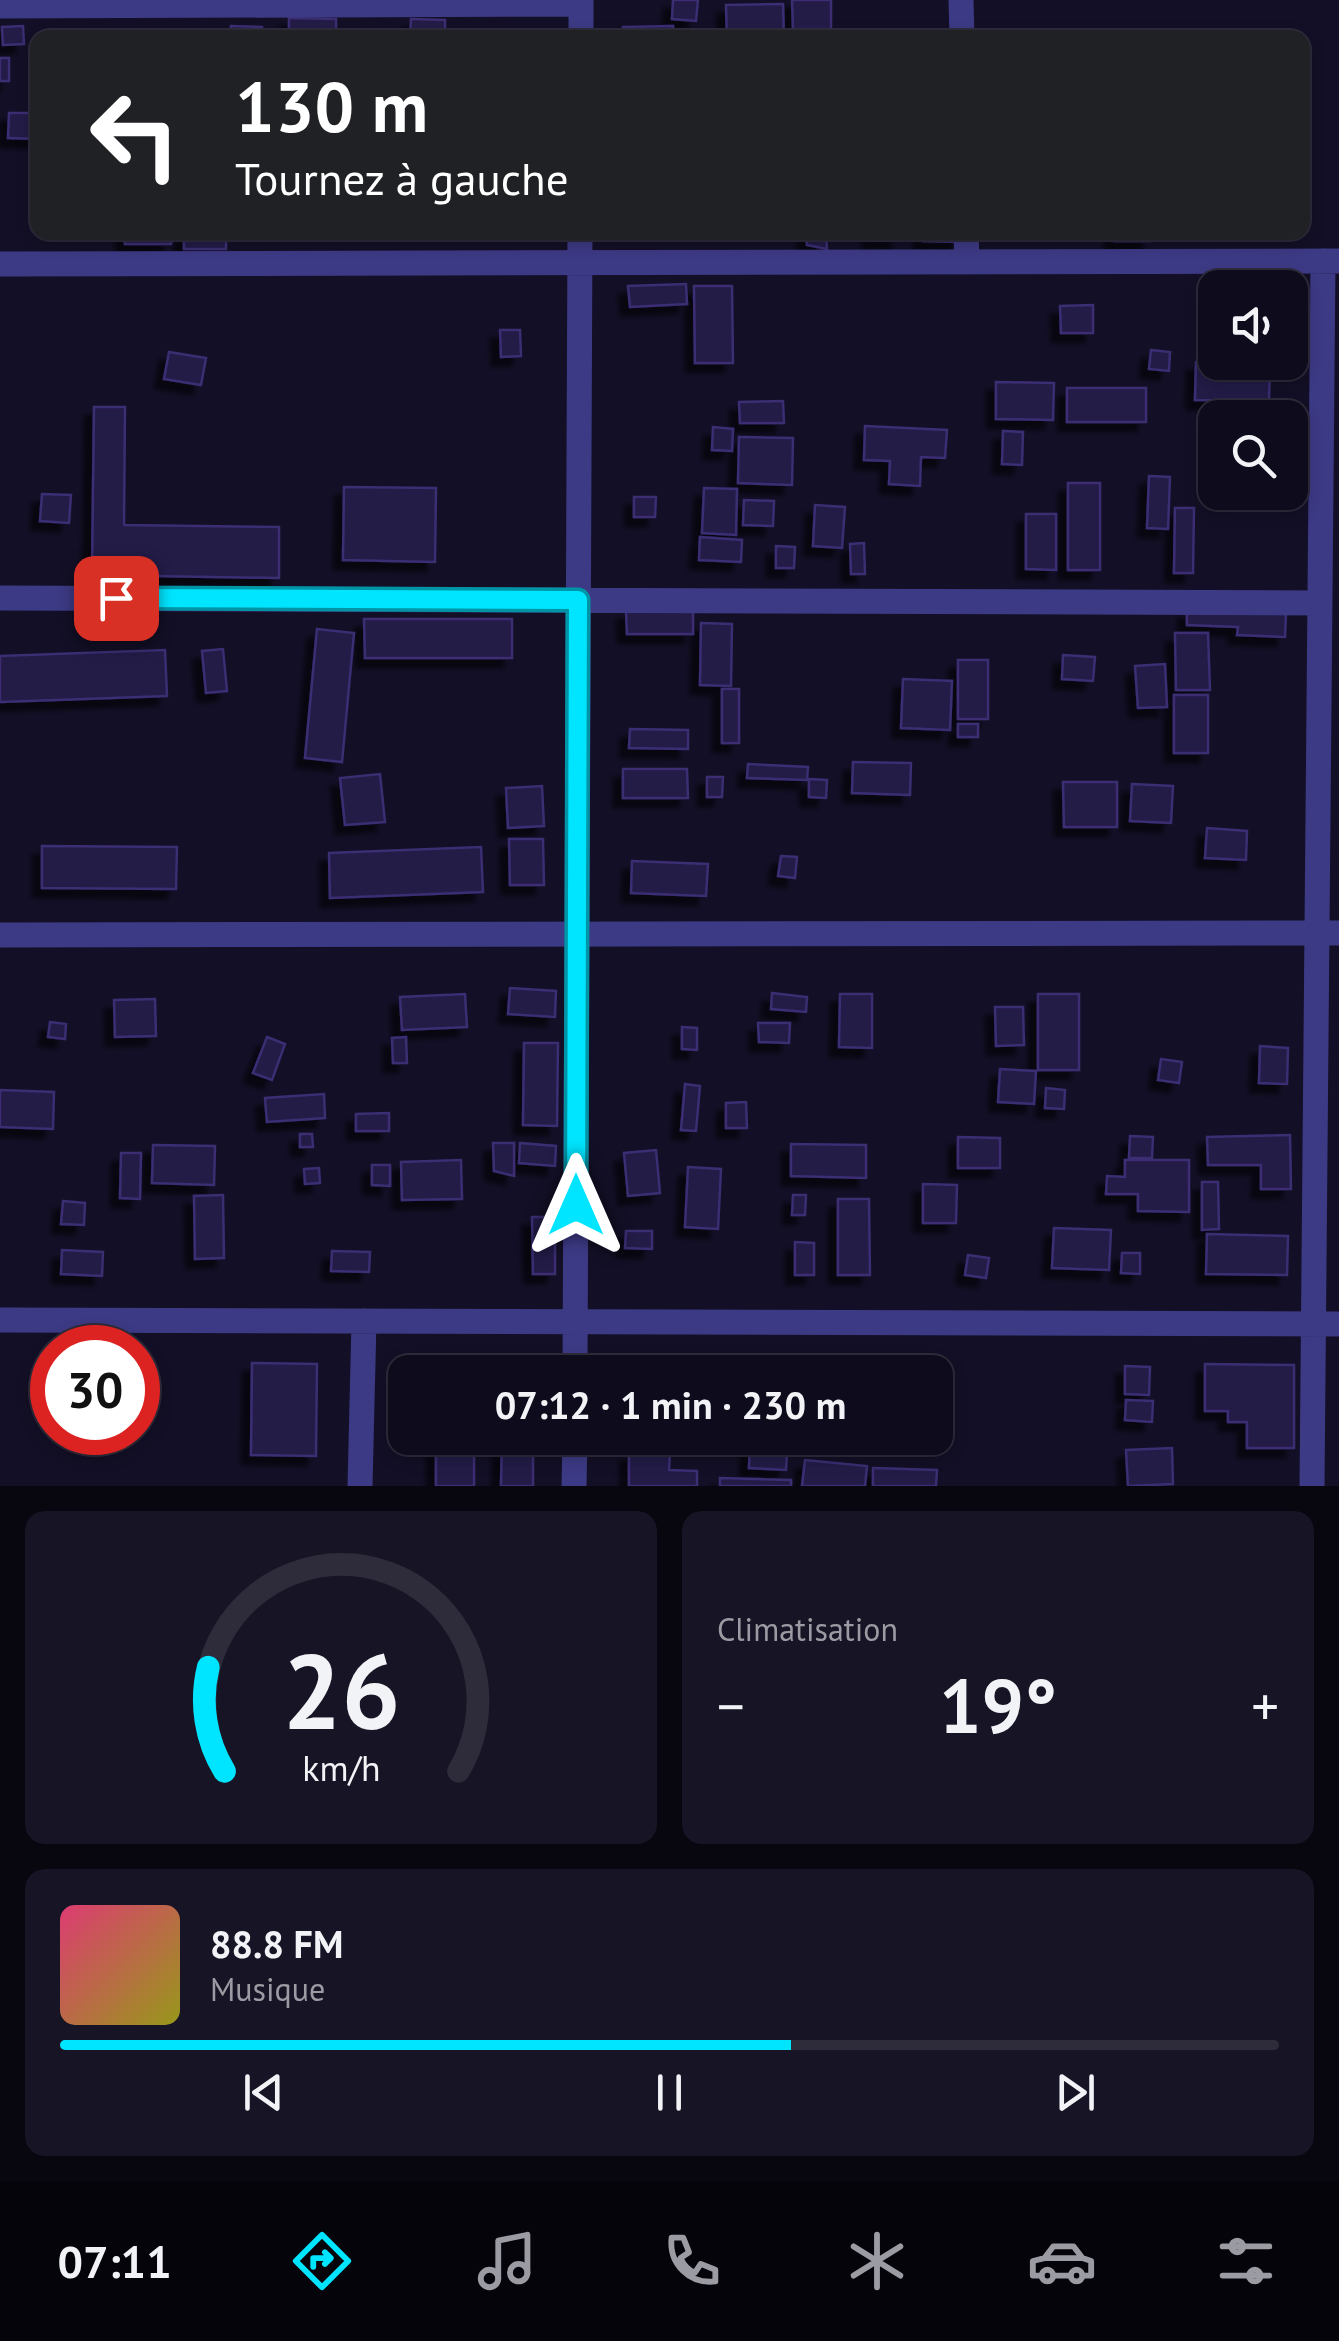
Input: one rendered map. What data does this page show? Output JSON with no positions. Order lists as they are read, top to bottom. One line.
{"page":{"turn":["130 m","Tournez à gauche"],"limit":"30","trip":"07:12 · 1 min · 230 m","tile":"Climatisation","heat":["−","19°","+"],"song":["88.8 FM","Musique"],"tabs":"07:11","gauge":["26","km/h"]}}
